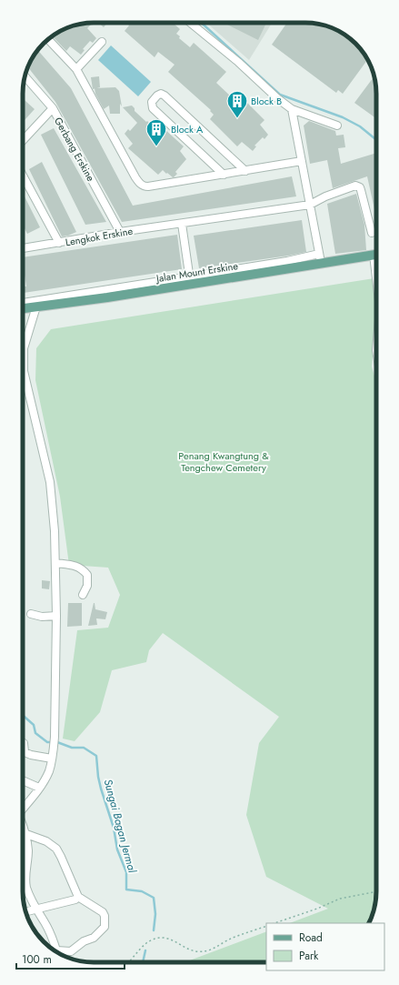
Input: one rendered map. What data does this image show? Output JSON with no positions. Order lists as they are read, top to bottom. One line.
{"streets":{"main road":["Jalan Mount Erskine"],"street":["Gerbang Erskine","Lengkok Erskine"]},"crossings":[["Gerbang Erskine","Lengkok Erskine"]],"water":["Sungai Bagan Jermal"],"parks":["Penang Kwangtung & Tengchew Cemetery"],"places":{"building":["Block B","Block A"]},"legend":["Road","Park"],"scale_bar":"100 m"}
